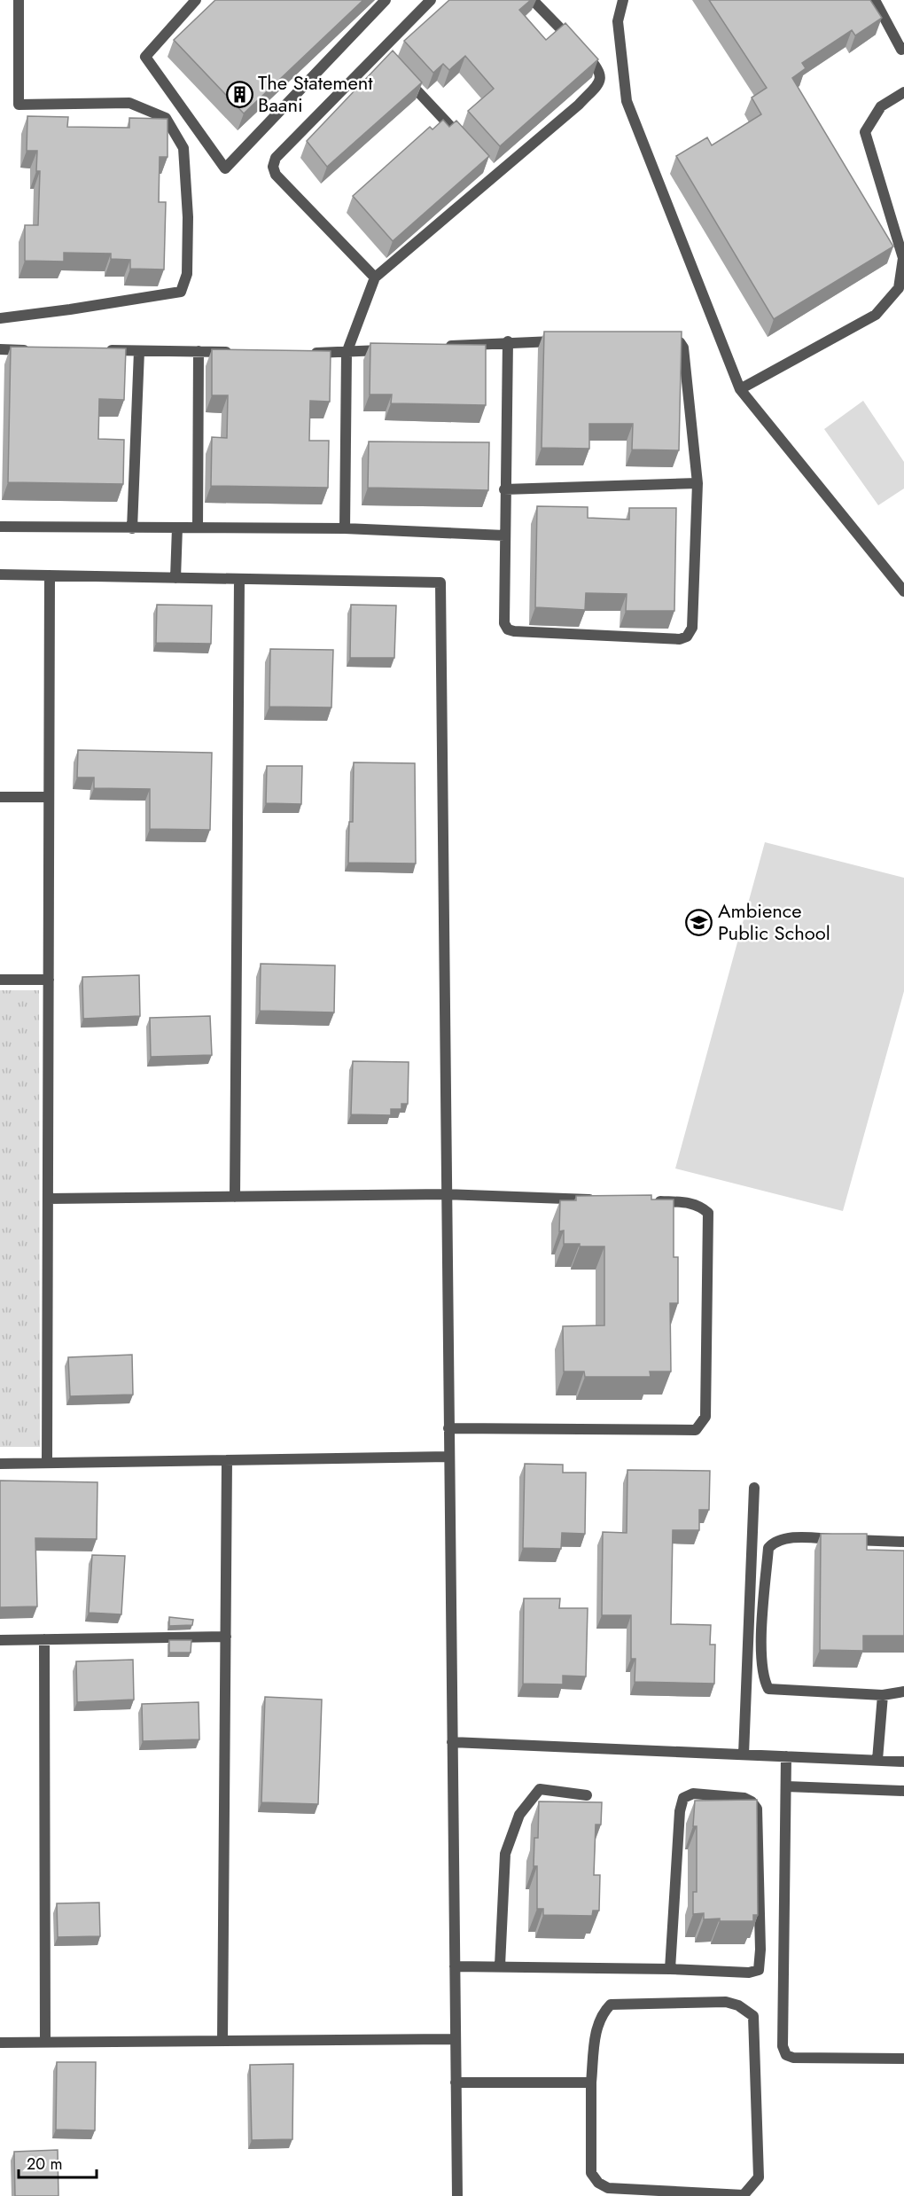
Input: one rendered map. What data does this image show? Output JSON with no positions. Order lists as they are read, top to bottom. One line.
{"places":{"building":["The Statement Baani"],"school or university":["Ambience Public School"]},"scale_bar":"20 m"}
